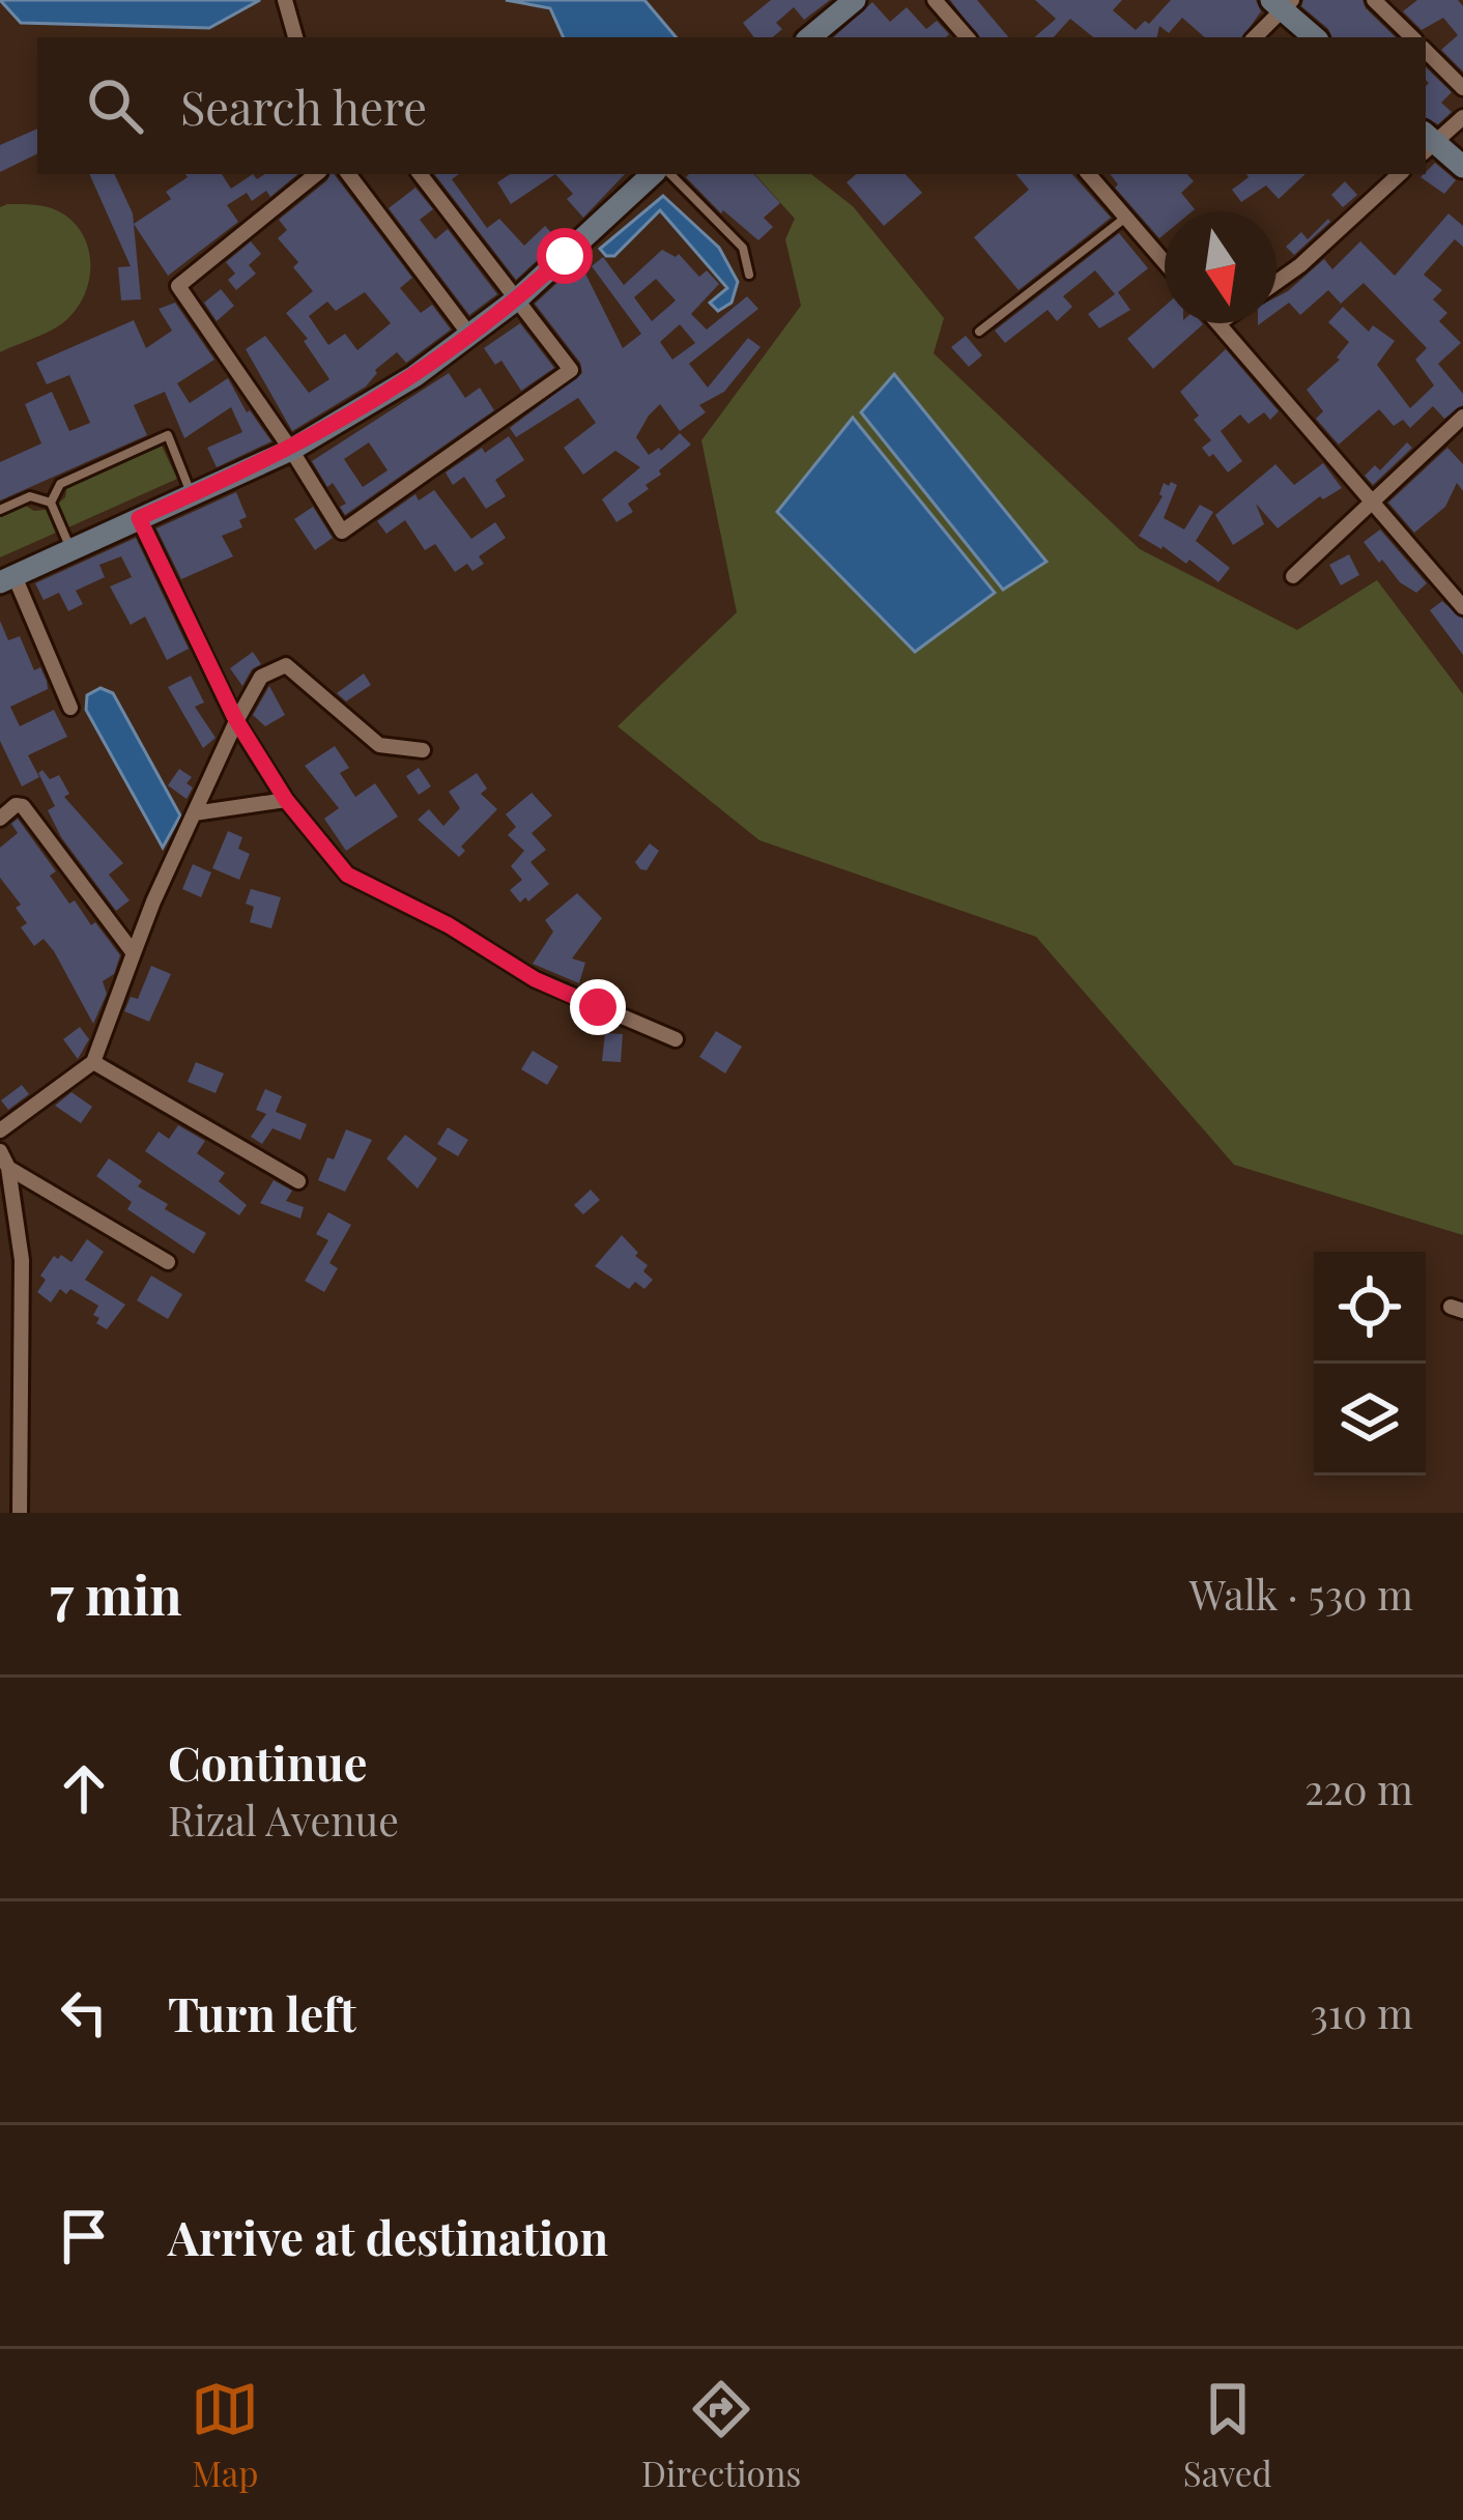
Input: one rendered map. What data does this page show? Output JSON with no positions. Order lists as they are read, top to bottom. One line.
{"north":"bottom","page":{"search":"Search here","heading":["7 min","Walk · 530 m"],"list":[["Continue","Rizal Avenue","220 m"],["Turn left","310 m"],"Arrive at destination"],"nav":["Map","Directions","Saved"]}}
